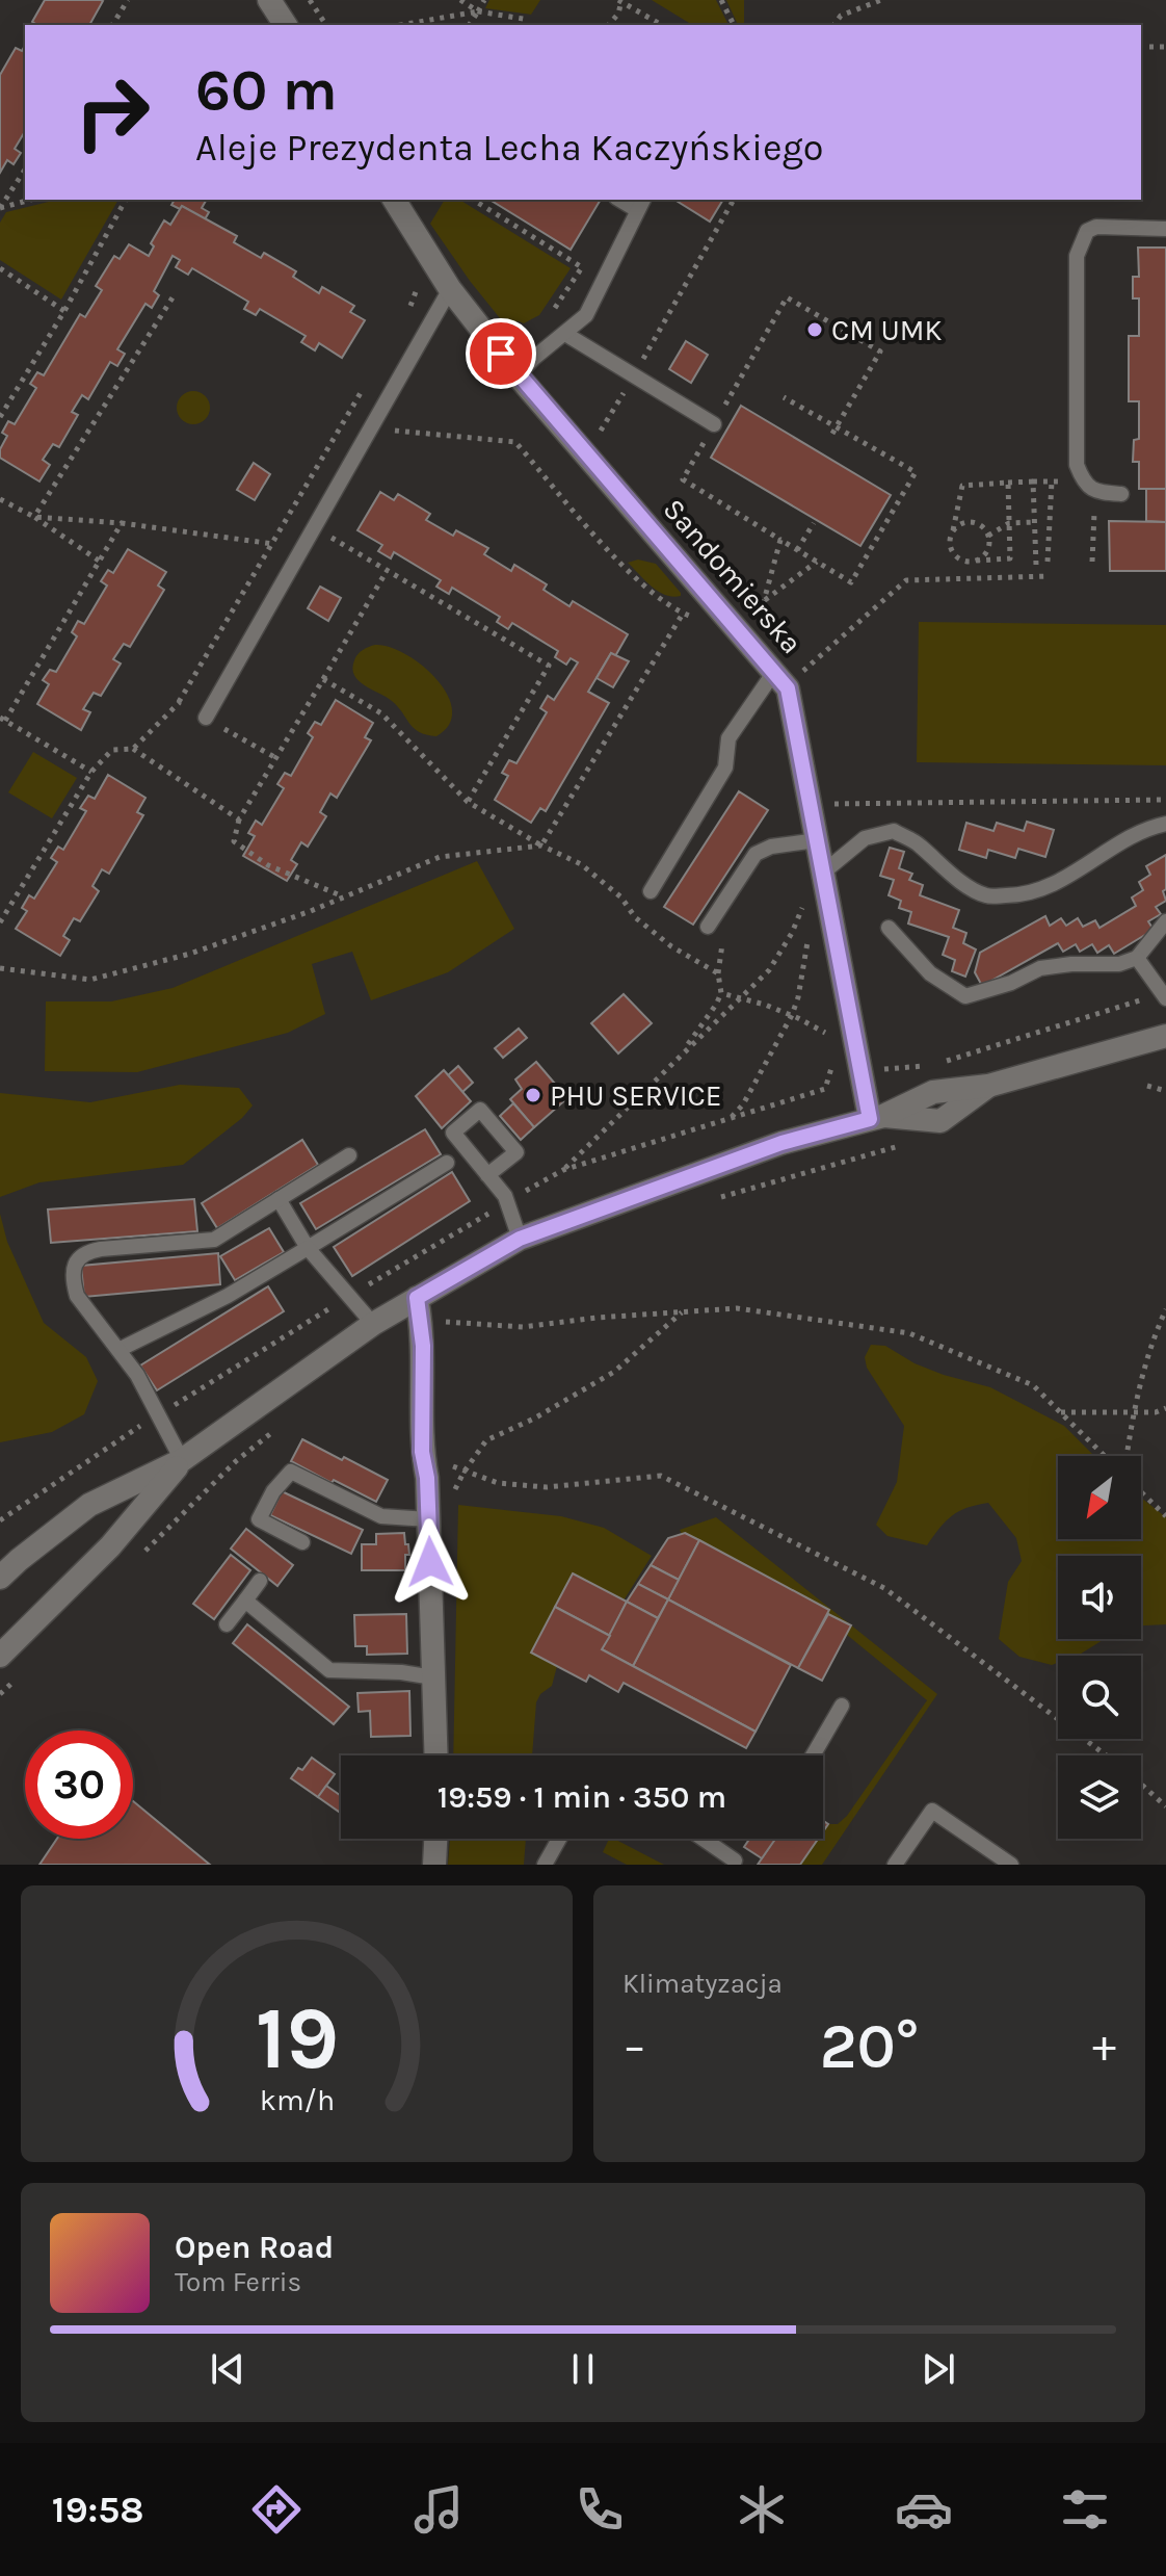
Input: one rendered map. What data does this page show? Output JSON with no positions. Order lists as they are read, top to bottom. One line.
{"streets":{"street":["Sandomierska"]},"places":["CM UMK","PHU SERVICE"],"north":"bottom left","page":{"turn":["60 m","Aleje Prezydenta Lecha Kaczyńskiego"],"limit":"30","trip":"19:59 · 1 min · 350 m","tile":"Klimatyzacja","heat":["−","20°","+"],"song":["Open Road","Tom Ferris"],"tabs":"19:58","gauge":["19","km/h"]}}
